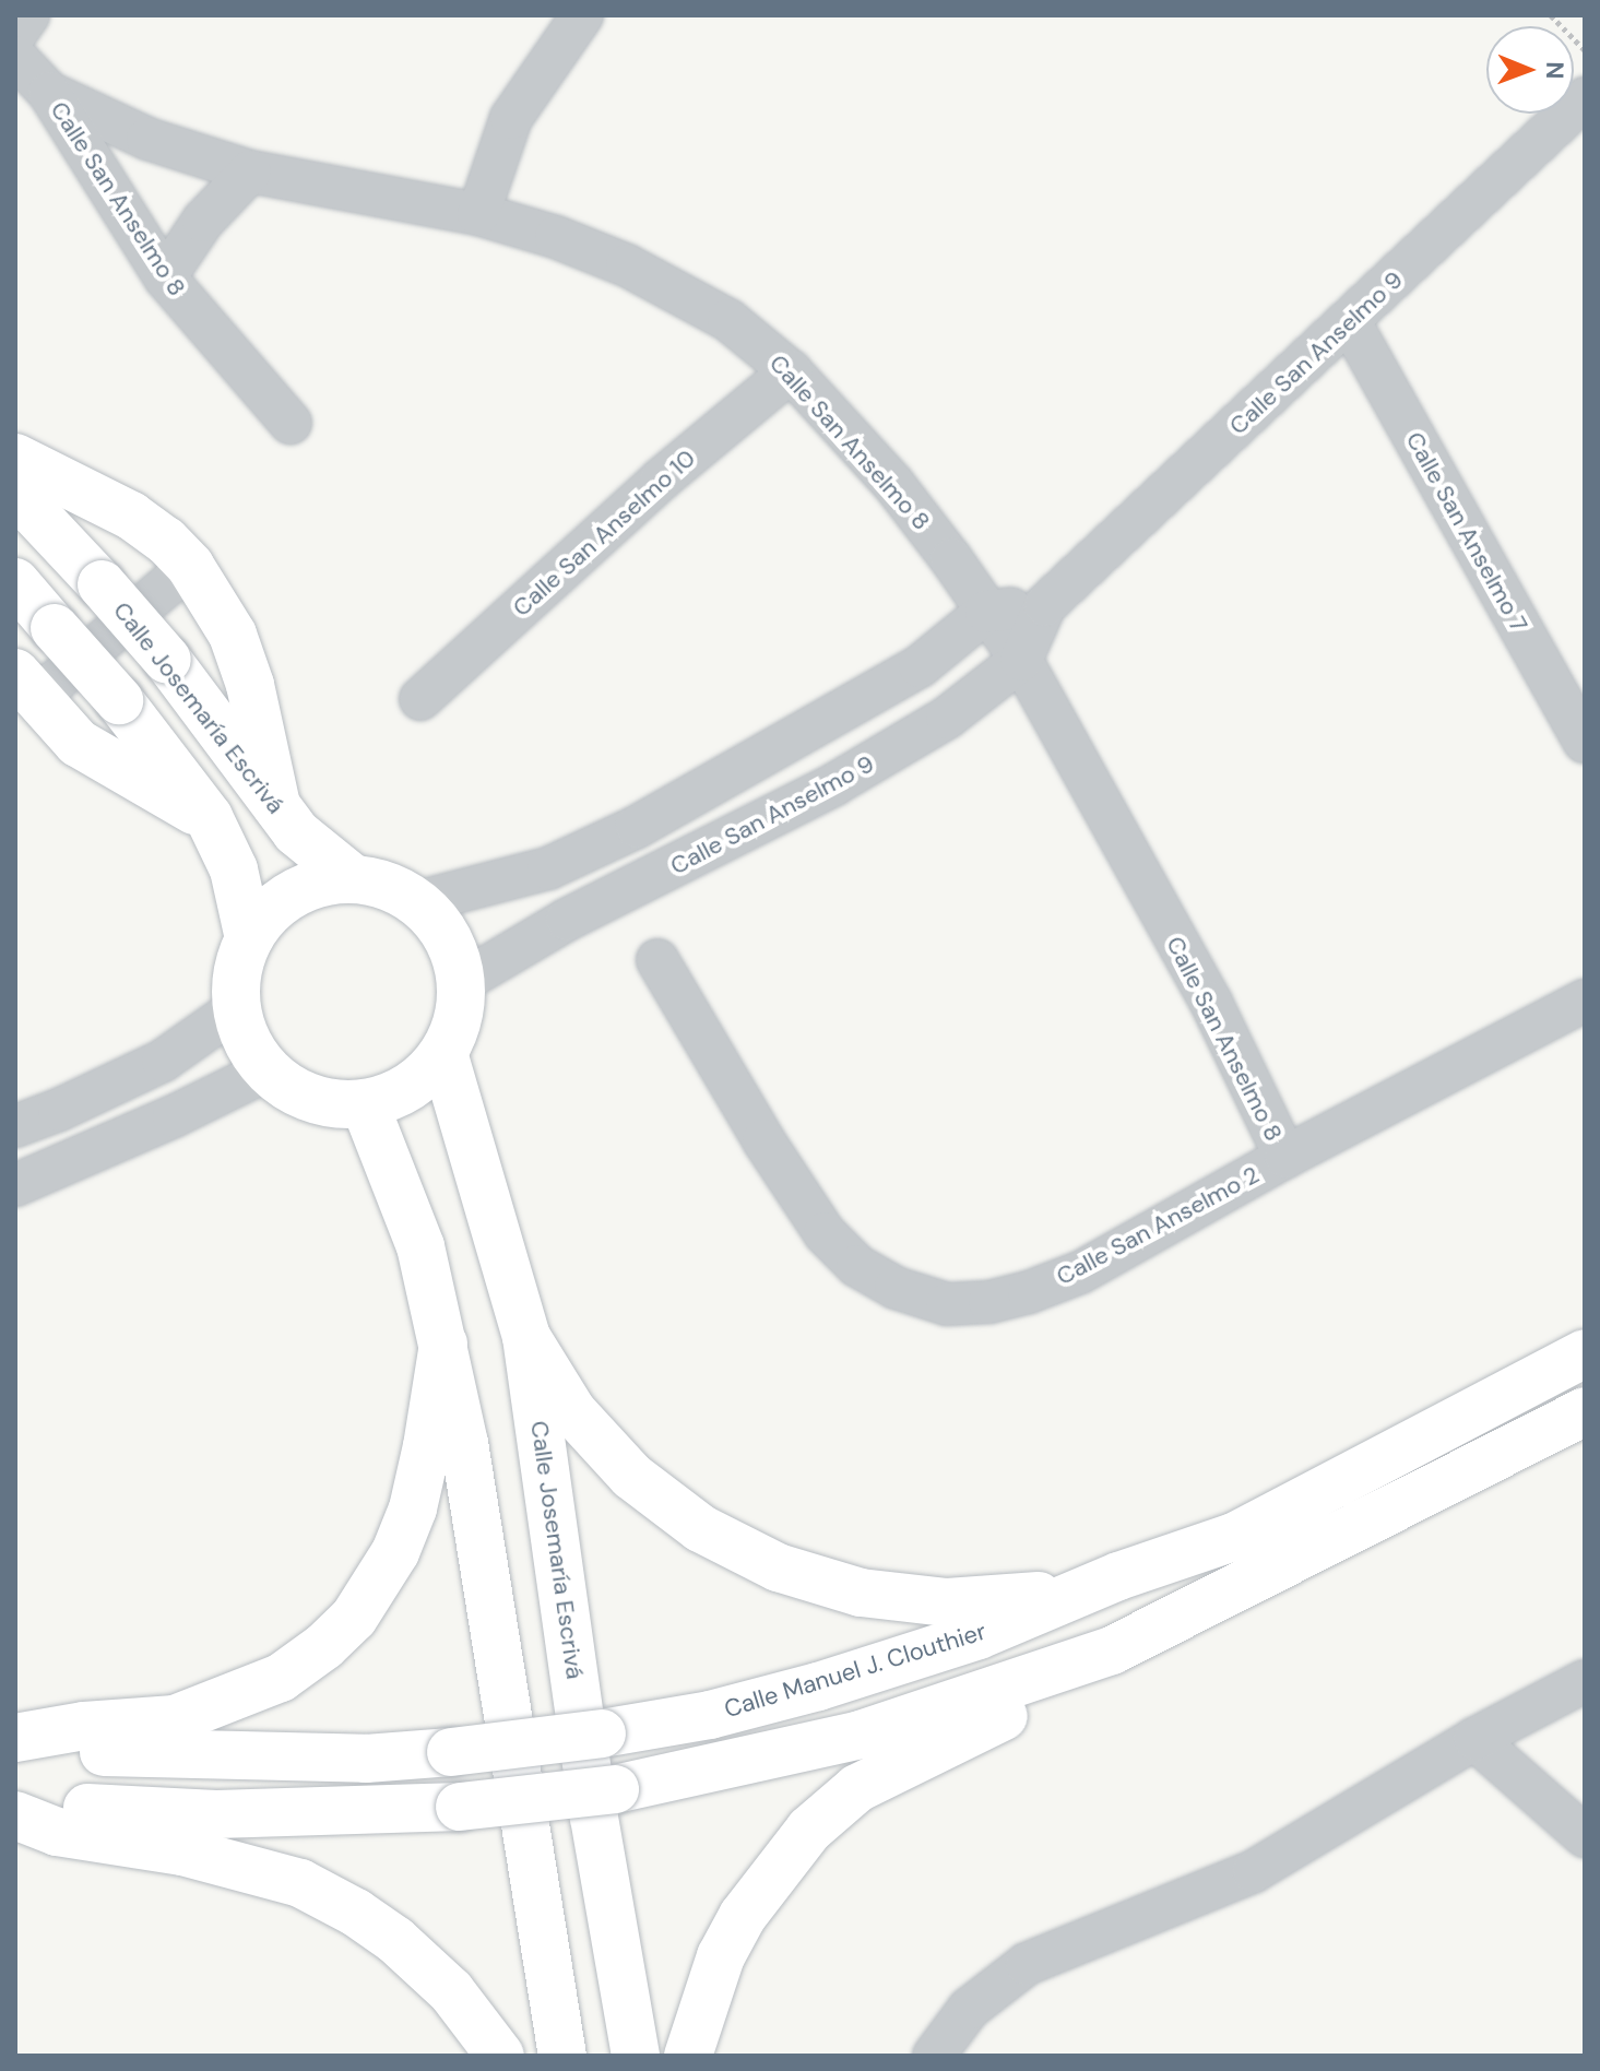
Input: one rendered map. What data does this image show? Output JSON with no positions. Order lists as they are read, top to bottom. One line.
{"streets":{"main road":["Calle Josemaría Escrivá","Calle Manuel J. Clouthier"],"street":["Calle San Anselmo 8","Calle San Anselmo 9","Calle San Anselmo 7","Calle San Anselmo 10","Calle San Anselmo 2"]},"crossings":[["Calle San Anselmo 8","Calle San Anselmo 9"],["Calle San Anselmo 8","Calle San Anselmo 10"],["Calle San Anselmo 8","Calle San Anselmo 2"],["Calle San Anselmo 9","Calle San Anselmo 7"],["Calle San Anselmo 9","Calle Josemaría Escrivá"]],"north":"right"}
